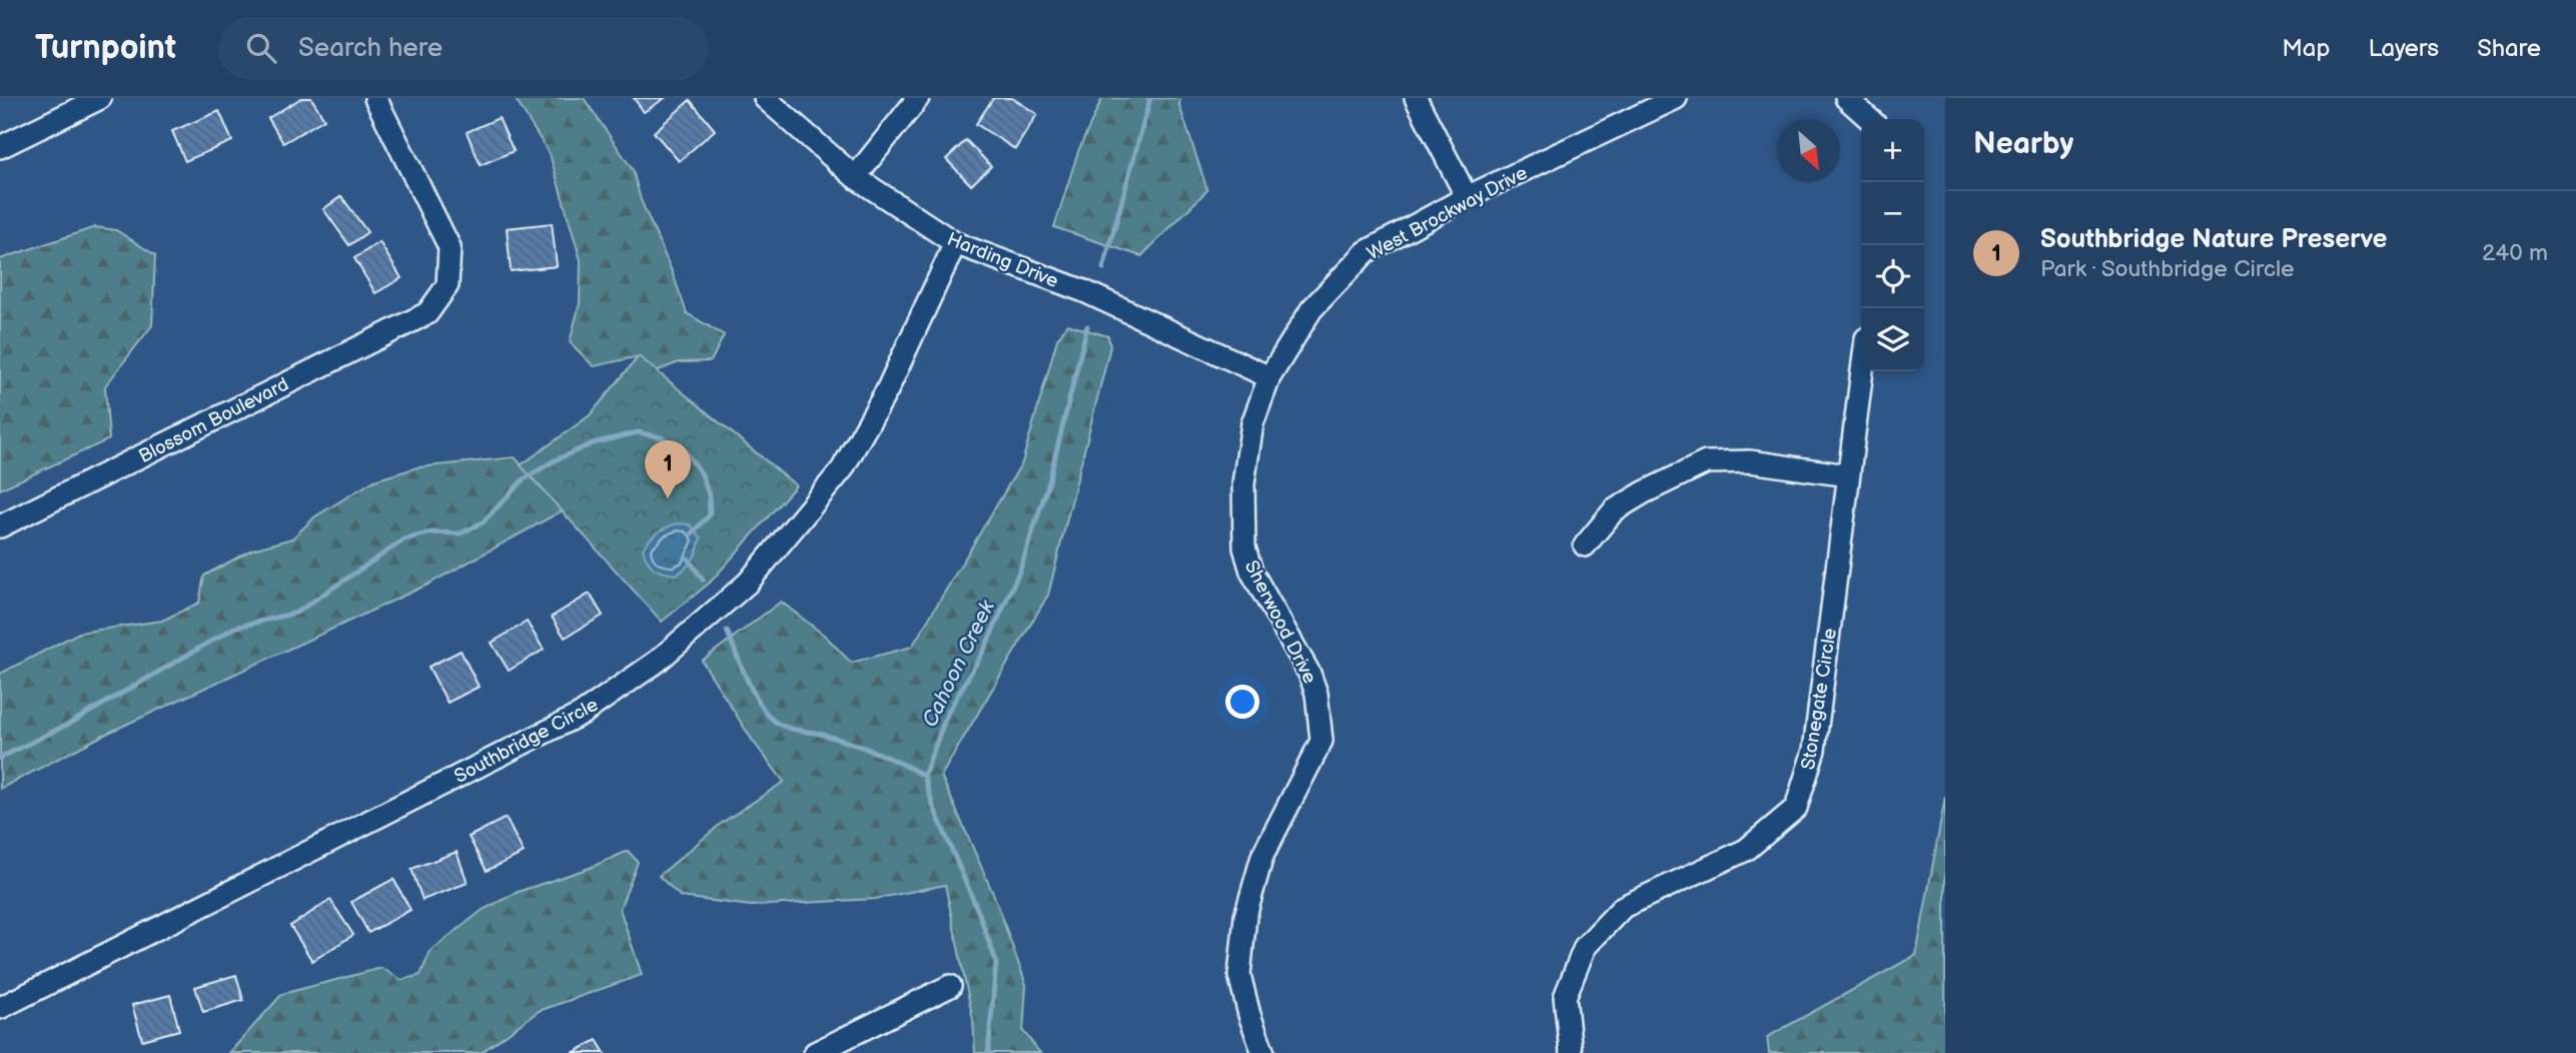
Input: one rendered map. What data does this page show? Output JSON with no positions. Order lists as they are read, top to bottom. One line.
{"streets":{"street":["West Brockway Drive","Harding Drive","Blossom Boulevard","Sherwood Drive","Stonegate Circle","Southbridge Circle"]},"crossings":[["West Brockway Drive","Harding Drive"],["West Brockway Drive","Sherwood Drive"],["Harding Drive","Southbridge Circle"]],"water":["Cahoon Creek"],"north":"bottom right","page":{"header":"Turnpoint","search":"Search here","nav":["Map","Layers","Share"],"heading":"Nearby","map_buttons":["+","−"],"list":[{"mark":"1","name":"Southbridge Nature Preserve","note":"Park · Southbridge Circle","value":"240 m"}],"pins":"1"}}
